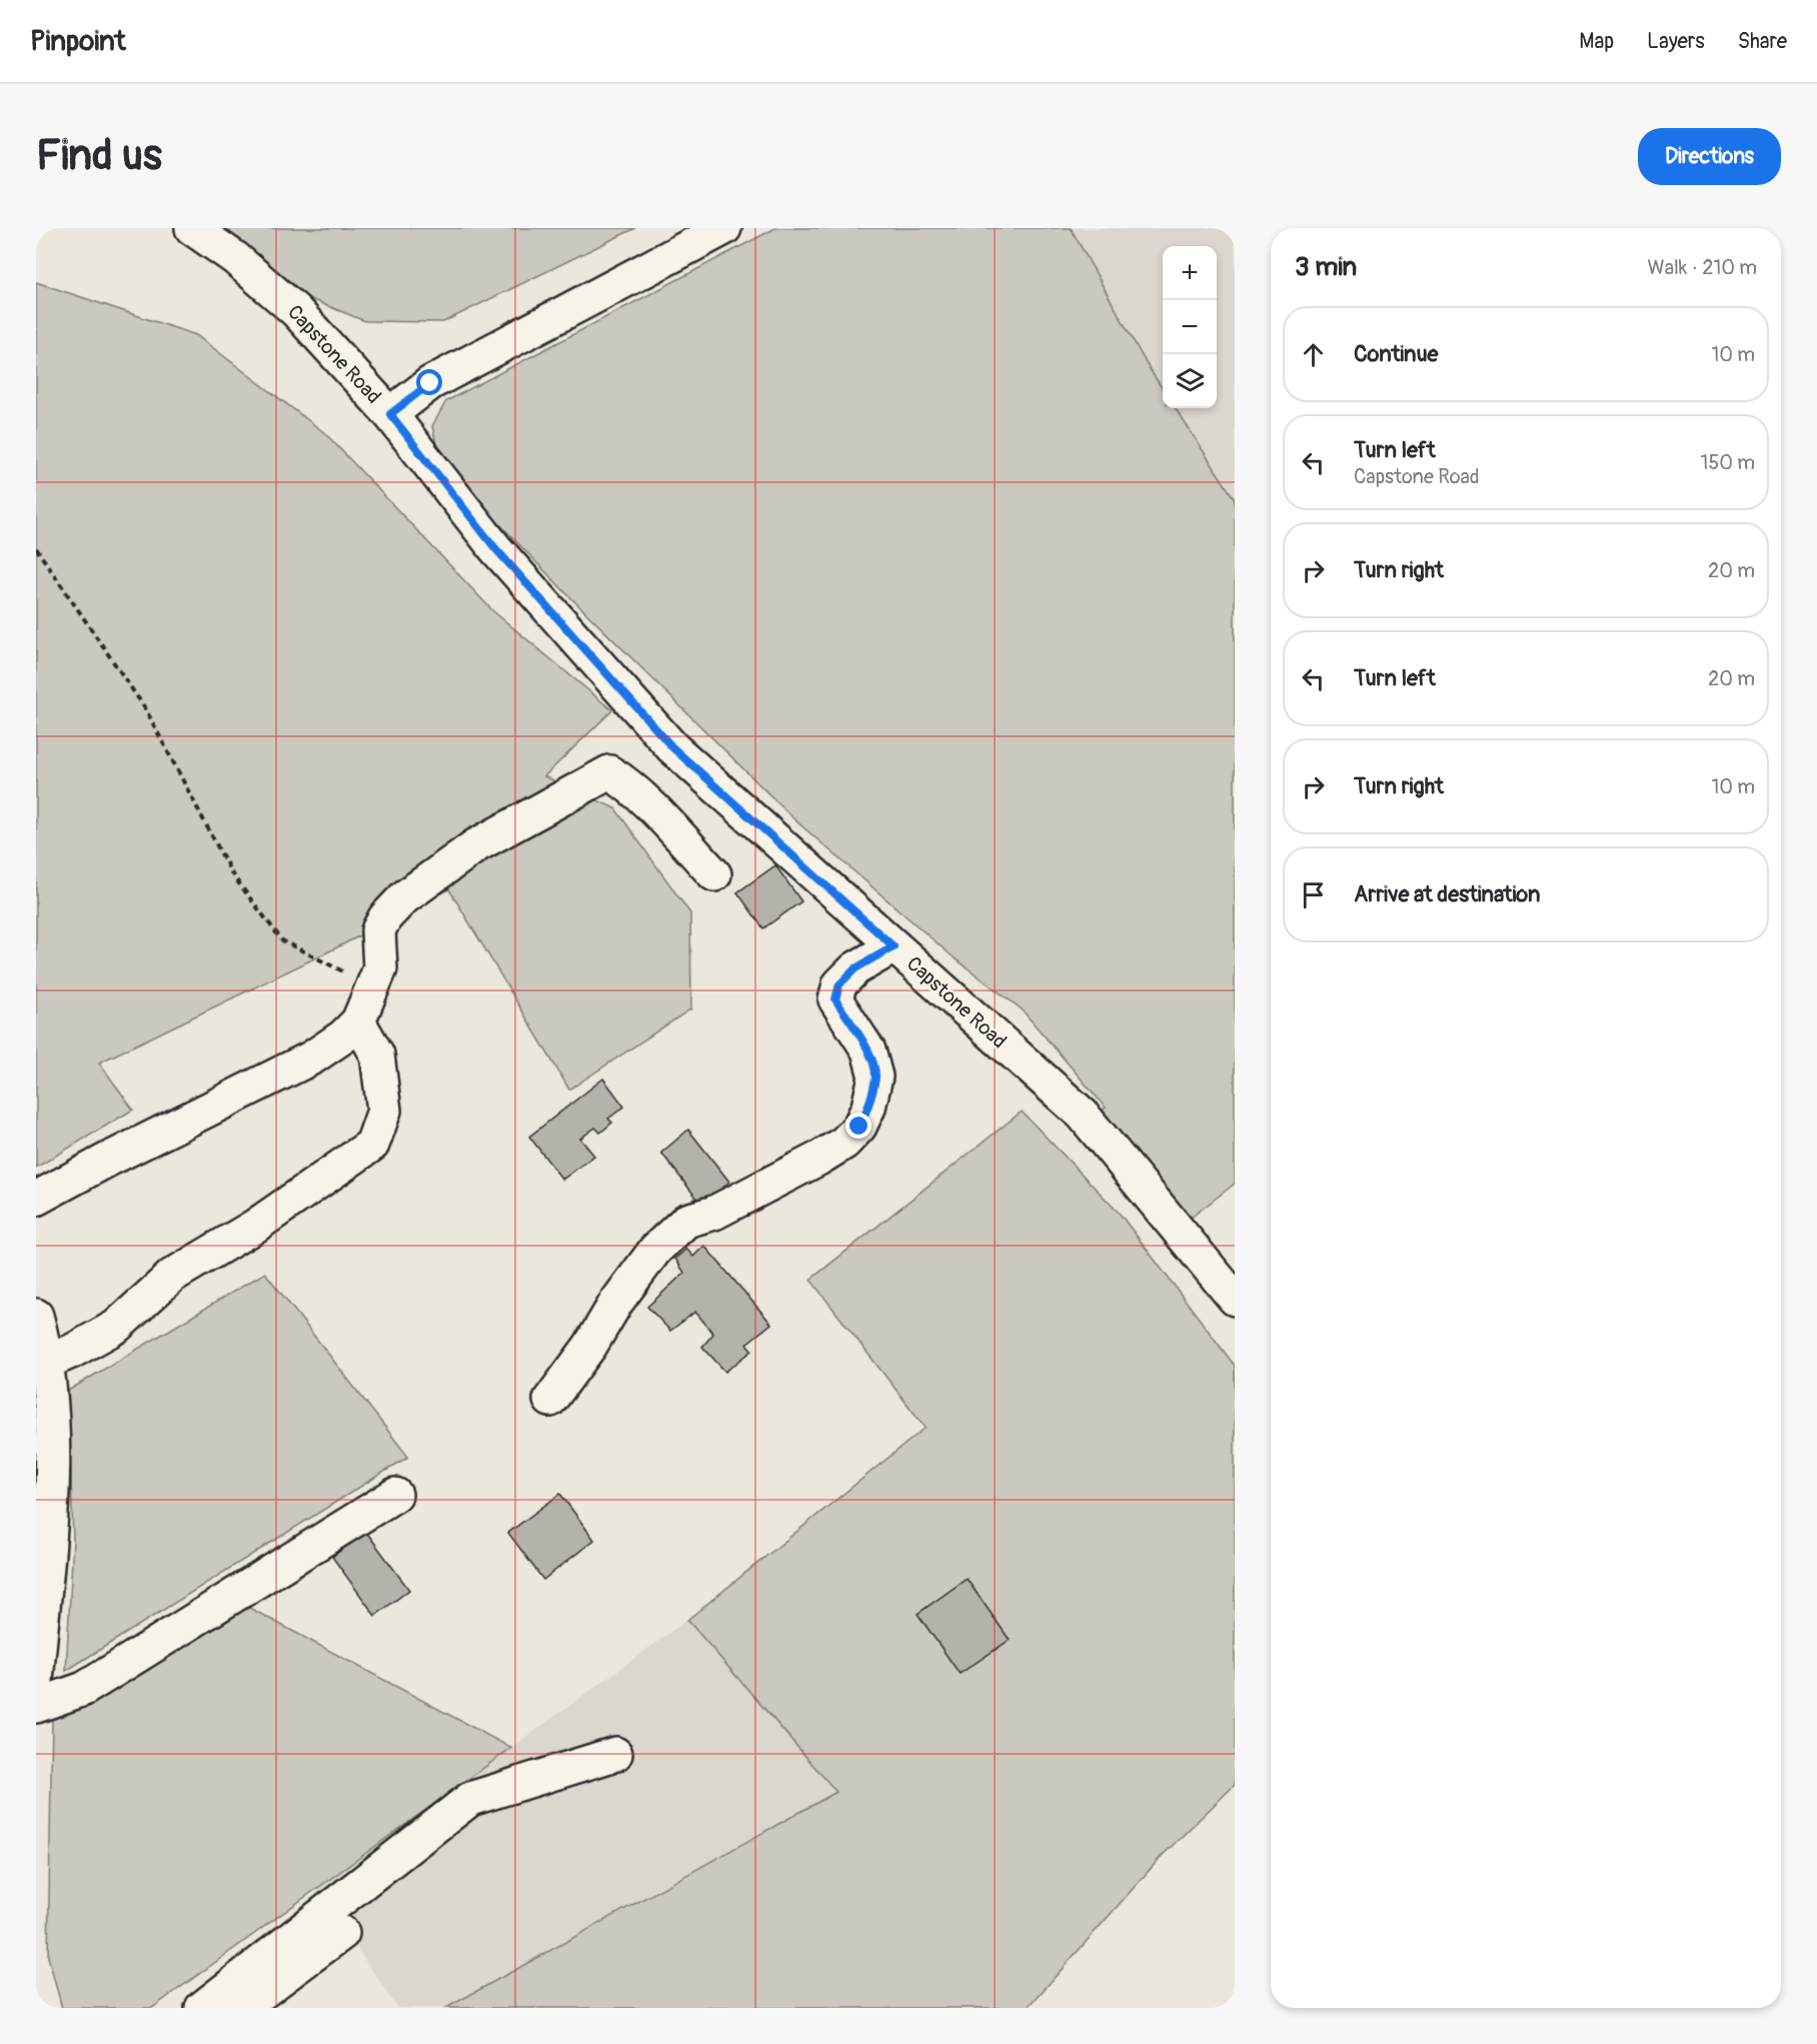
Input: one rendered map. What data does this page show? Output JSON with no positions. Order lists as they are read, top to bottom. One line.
{"streets":{"street":["Capstone Road"]},"page":{"header":"Pinpoint","nav":["Map","Layers","Share"],"buttons":"Directions","title":"Find us","heading":["3 min","Walk · 210 m"],"map_buttons":["+","−"],"list":[["Continue","10 m"],["Turn left","Capstone Road","150 m"],["Turn right","20 m"],["Turn left","20 m"],["Turn right","10 m"],"Arrive at destination"]}}
